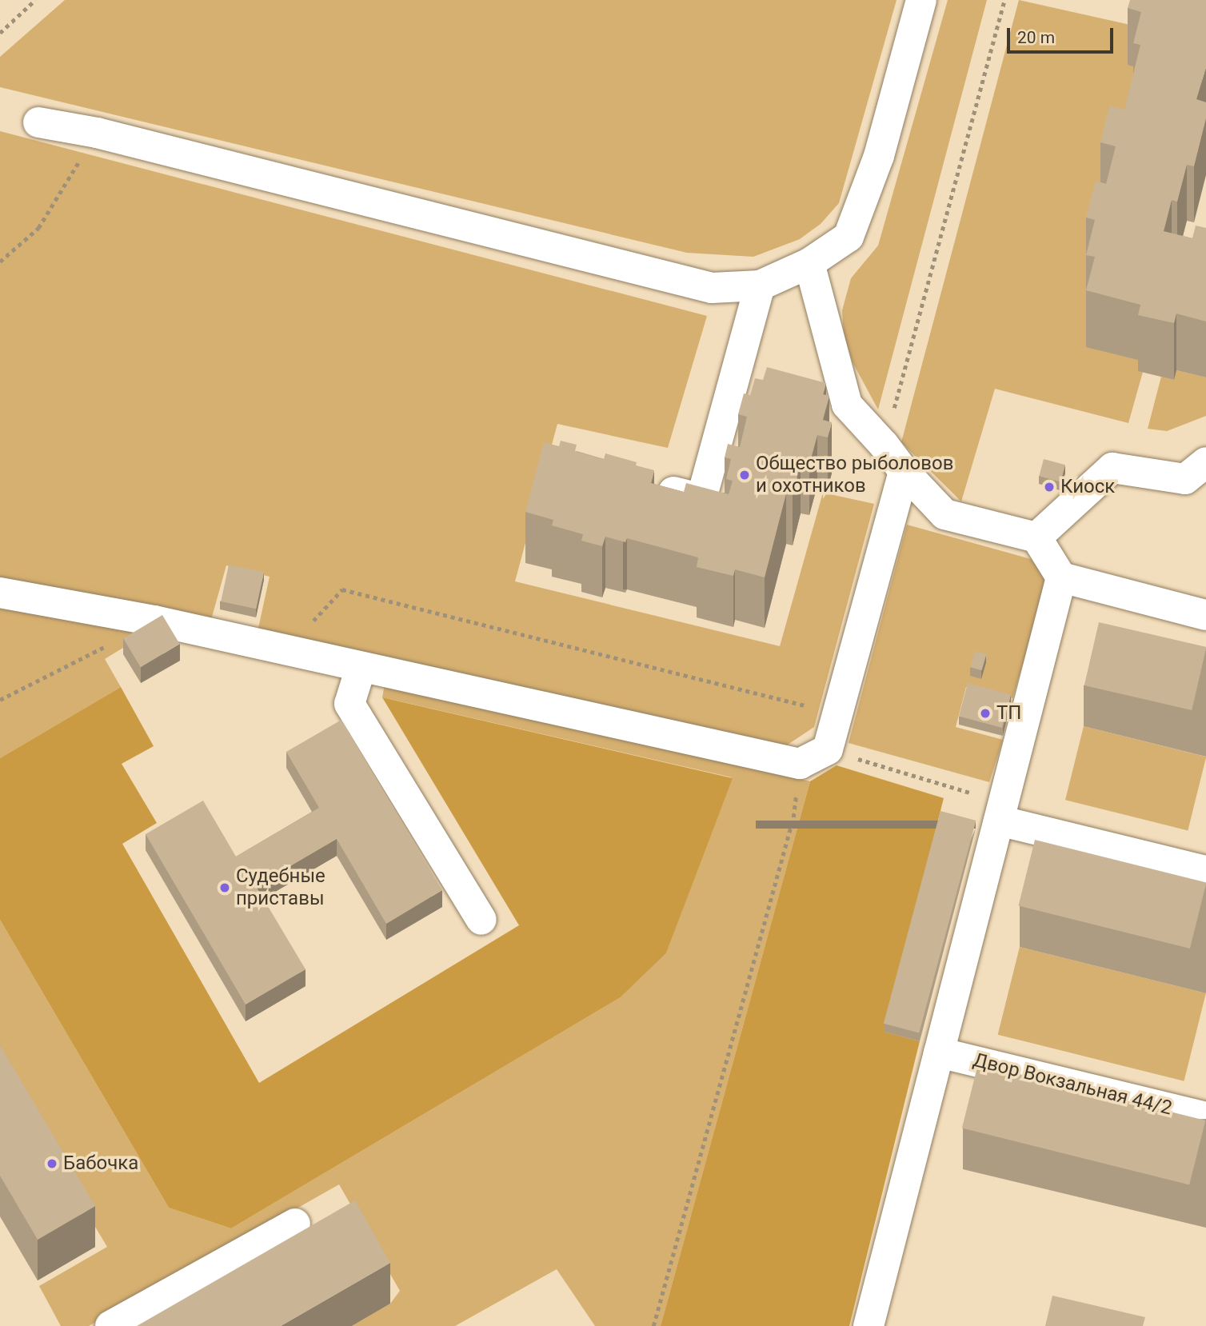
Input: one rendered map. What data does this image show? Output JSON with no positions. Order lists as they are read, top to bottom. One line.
{"streets":{"street":["Двор Вокзальная 44/2"]},"places":["Общество рыболовов и охотников","Киоск","ТП","Судебные приставы","Бабочка"],"scale_bar":"20 m"}
